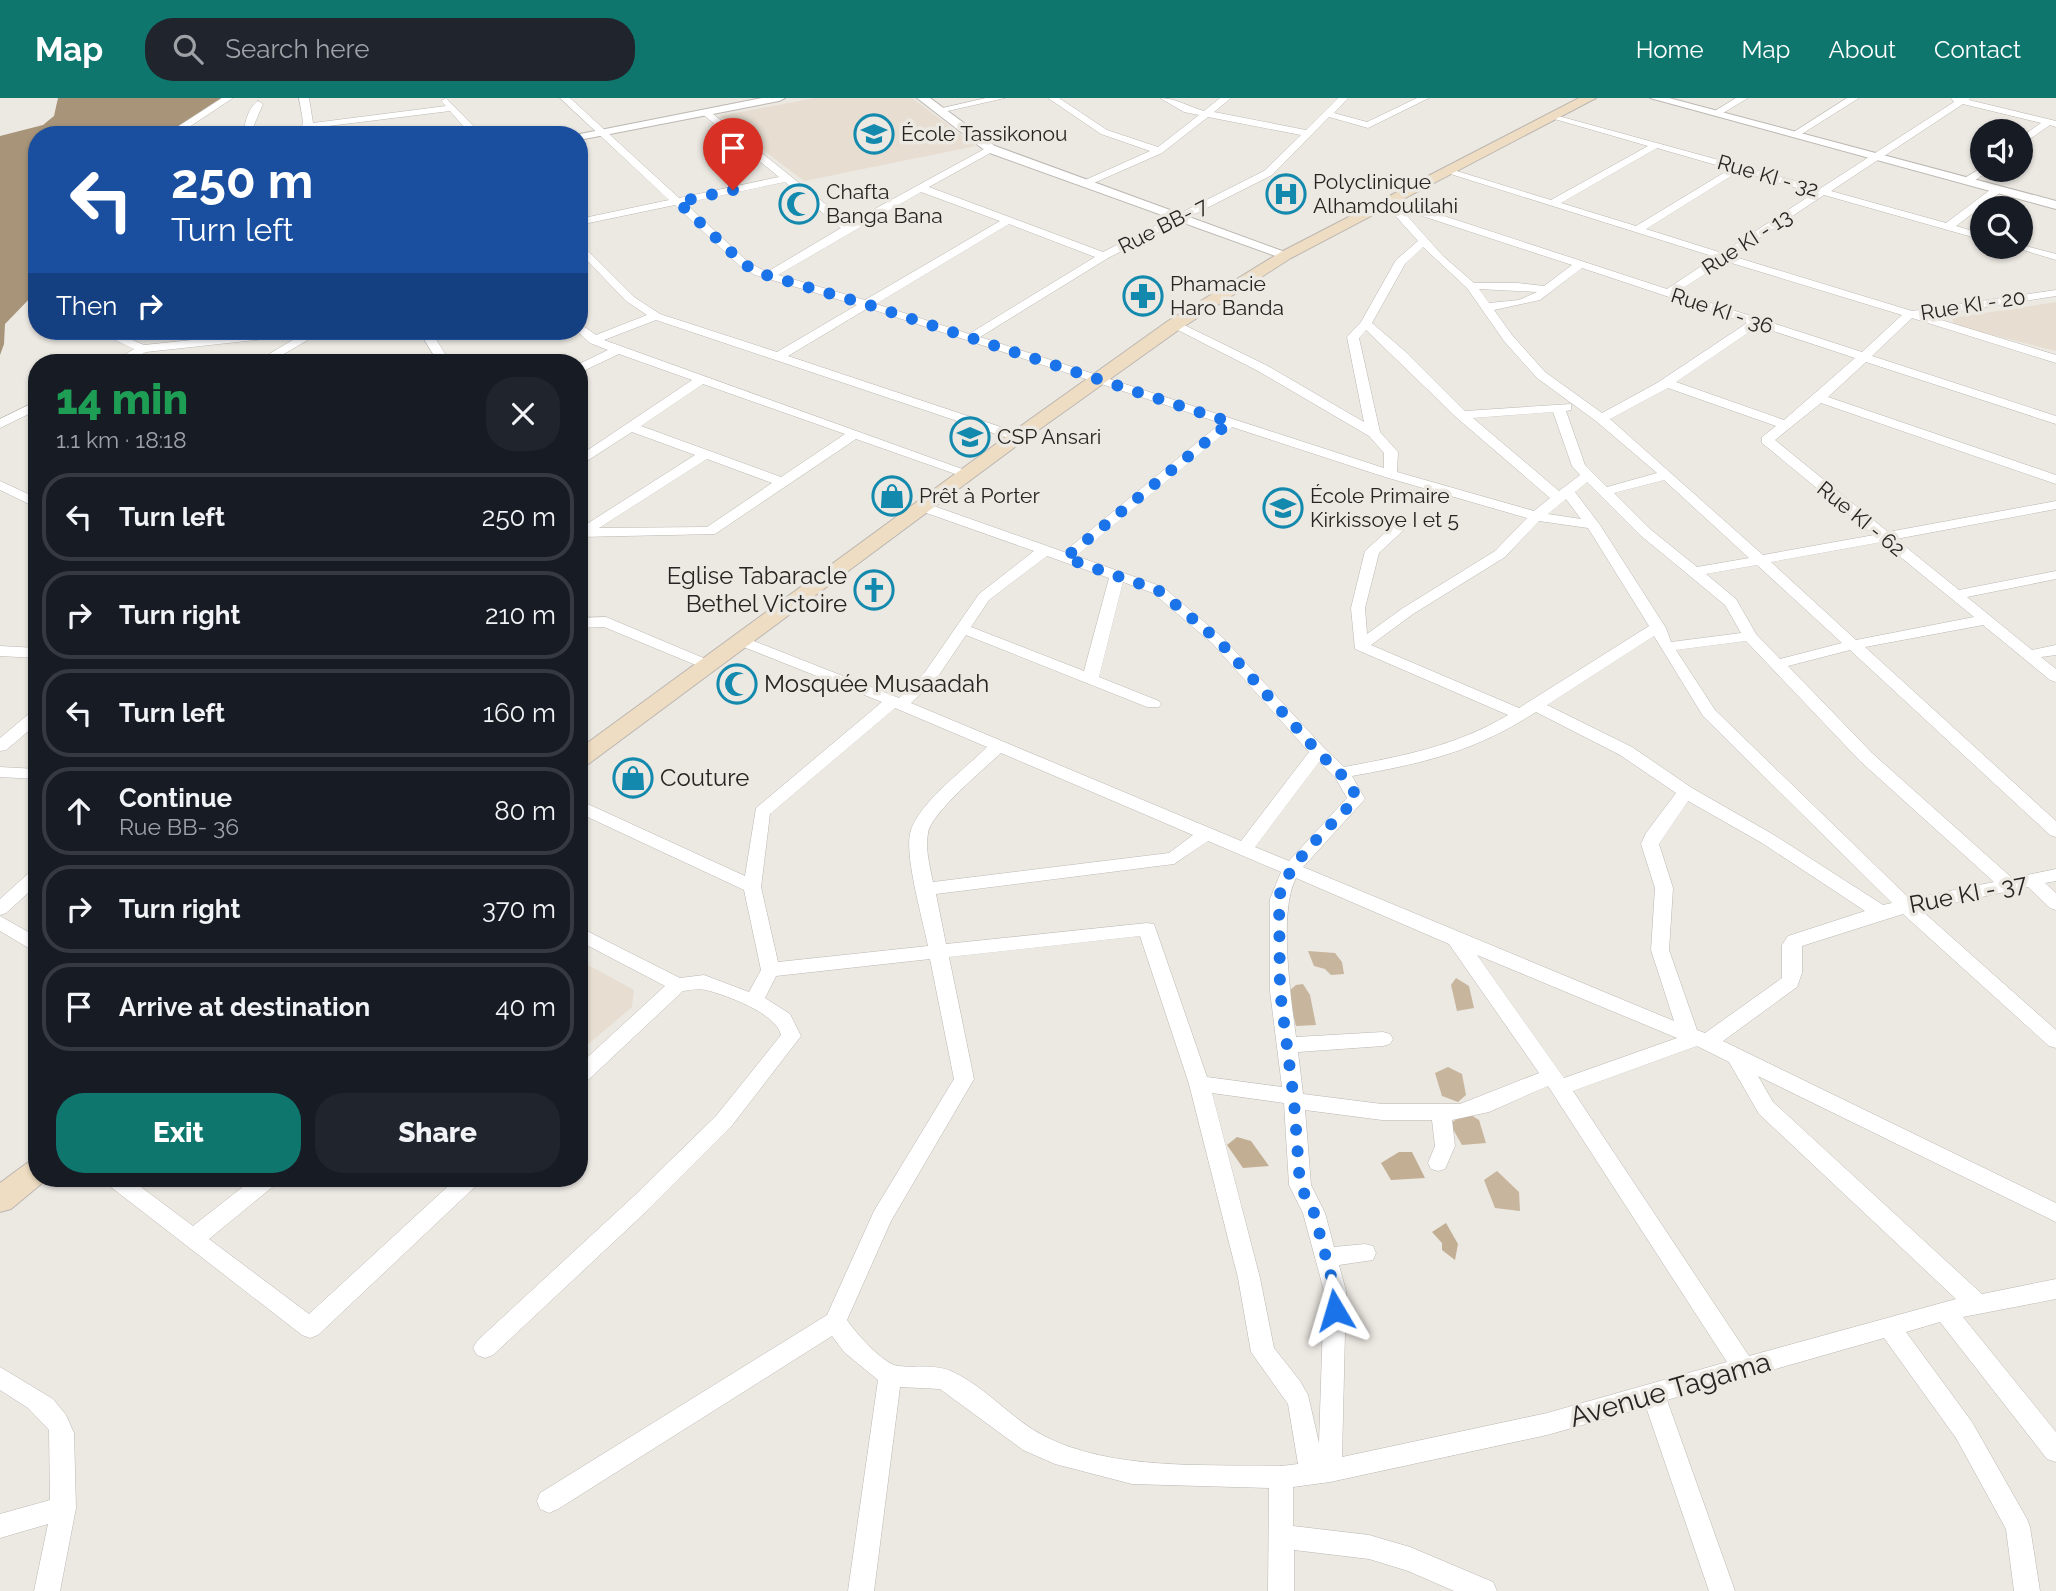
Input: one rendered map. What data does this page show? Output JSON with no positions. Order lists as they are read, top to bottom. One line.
{"streets":{"street":["Rue KI - 32","Rue BB- 7","Rue KI - 13","Rue KI - 20","Rue KI - 36","Rue KI - 62","Rue KI - 37","Avenue Tagama"]},"crossings":[["Rue KI - 32","Rue KI - 13"],["Rue KI - 13","Rue KI - 36"],["Rue KI - 20","Rue KI - 36"],["Rue KI - 20","Rue KI - 62"],["Rue KI - 36","Rue KI - 62"]],"places":{"school or university":["École Tassikonou","CSP Ansari","École Primaire Kirkissoye I et 5"],"hospital":["Polyclinique Alhamdoulilahi"],"mosque":["Chafta Banga Bana","Mosquée Musaadah"],"pharmacy":["Phamacie Haro Banda"],"shop":["Prêt à Porter","Couture"],"church":["Eglise Tabaracle Bethel Victoire"]},"page":{"header":"Map","search":"Search here","nav":["Home","Map","About","Contact"],"turn":["250 m","Turn left"],"then":"Then","heading":["14 min","1.1 km · 18:18"],"list":[{"name":"Turn left","value":"250 m"},{"name":"Turn right","value":"210 m"},{"name":"Turn left","value":"160 m"},{"name":"Continue","note":"Rue BB- 36","value":"80 m"},{"name":"Turn right","value":"370 m"},{"name":"Arrive at destination","value":"40 m"}],"buttons":["Exit","Share"]}}
